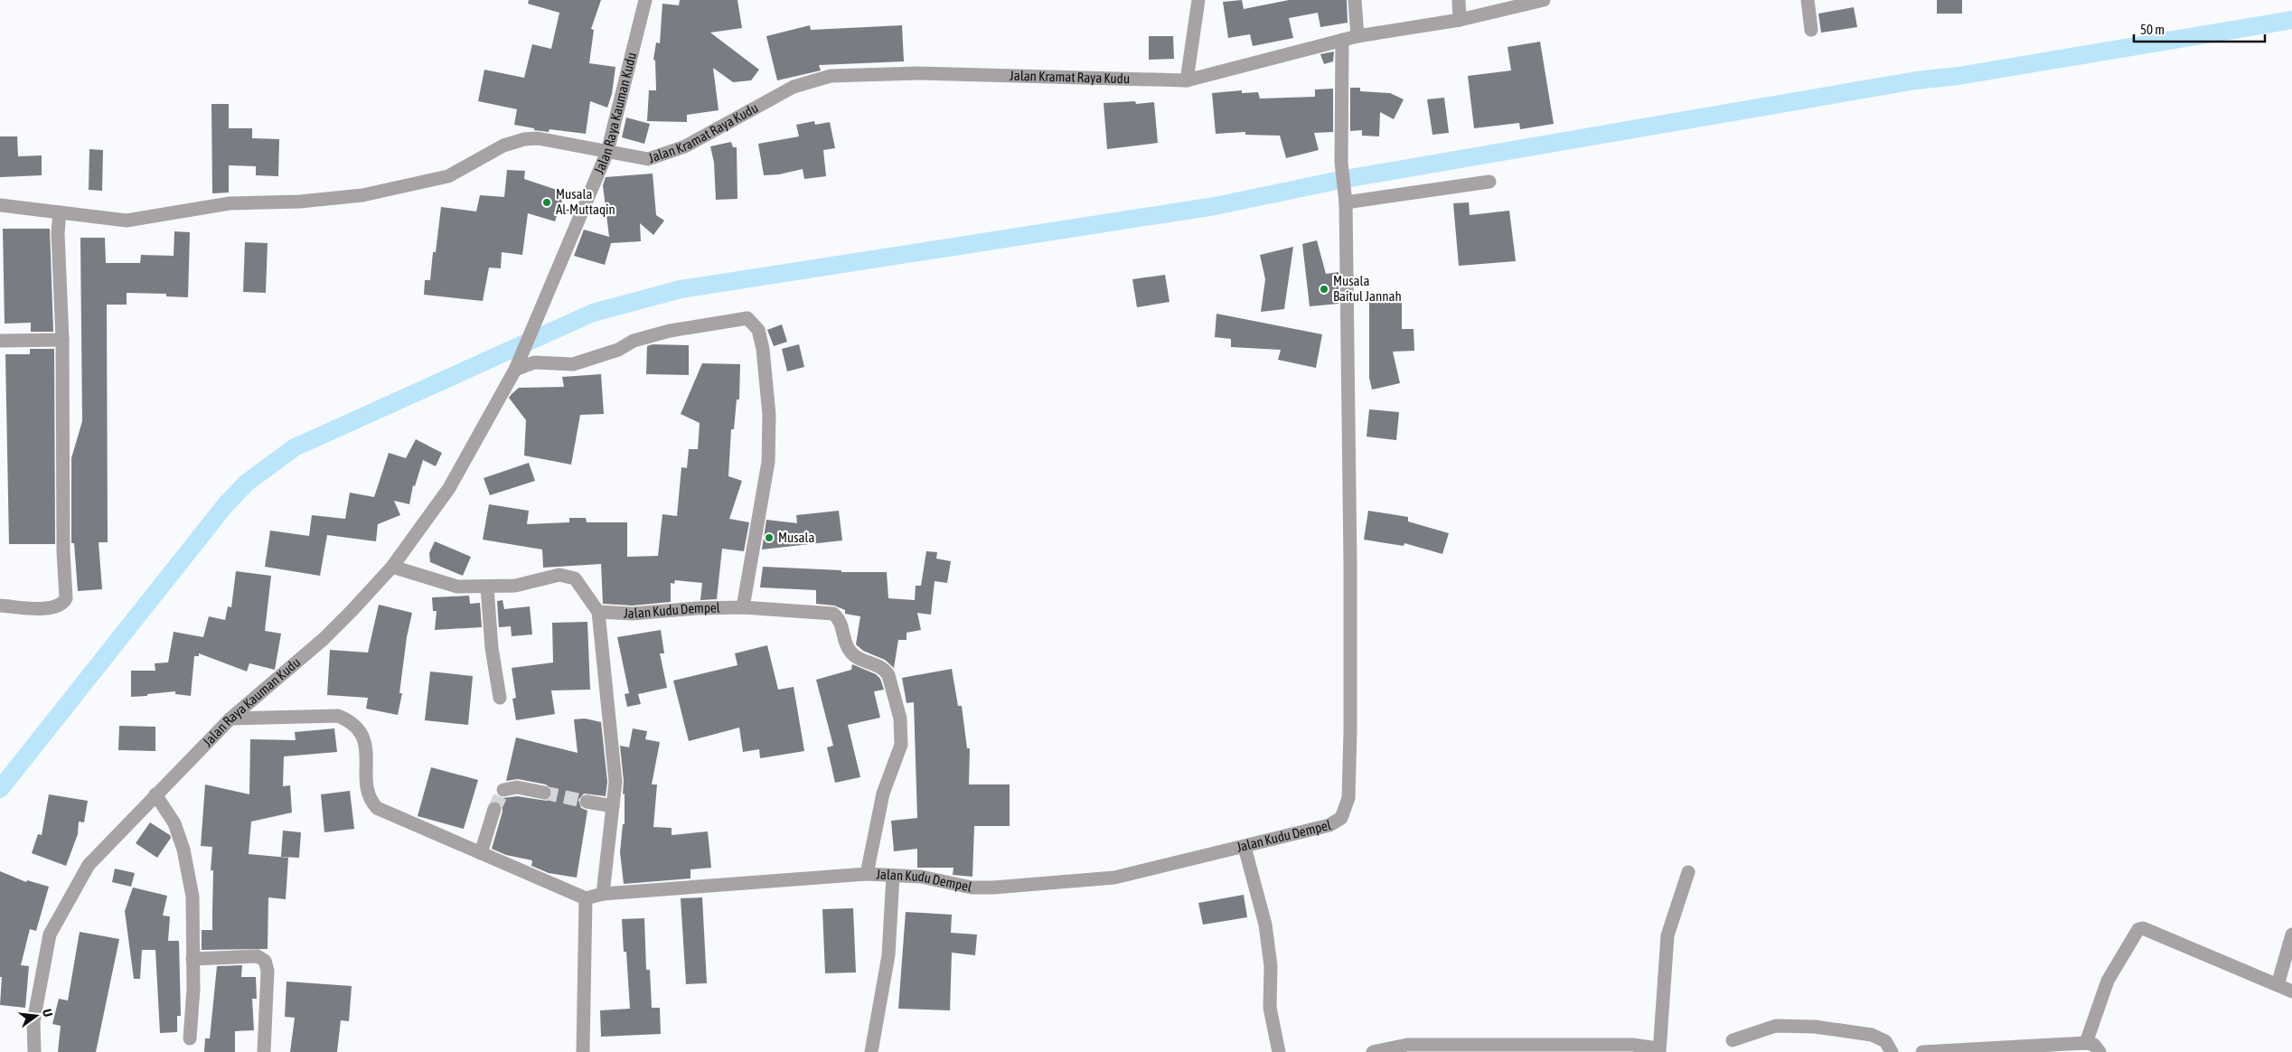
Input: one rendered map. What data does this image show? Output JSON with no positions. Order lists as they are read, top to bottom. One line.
{"streets":{"street":["Jalan Kramat Raya Kudu","Jalan Raya Kauman Kudu","Jalan Kudu Dempel"]},"crossings":[["Jalan Kramat Raya Kudu","Jalan Raya Kauman Kudu"],["Jalan Kramat Raya Kudu","Jalan Kudu Dempel"]],"places":["Musala Al-Muttaqin","Musala Baitul Jannah","Musala"],"scale_bar":"50 m","north":"right"}
